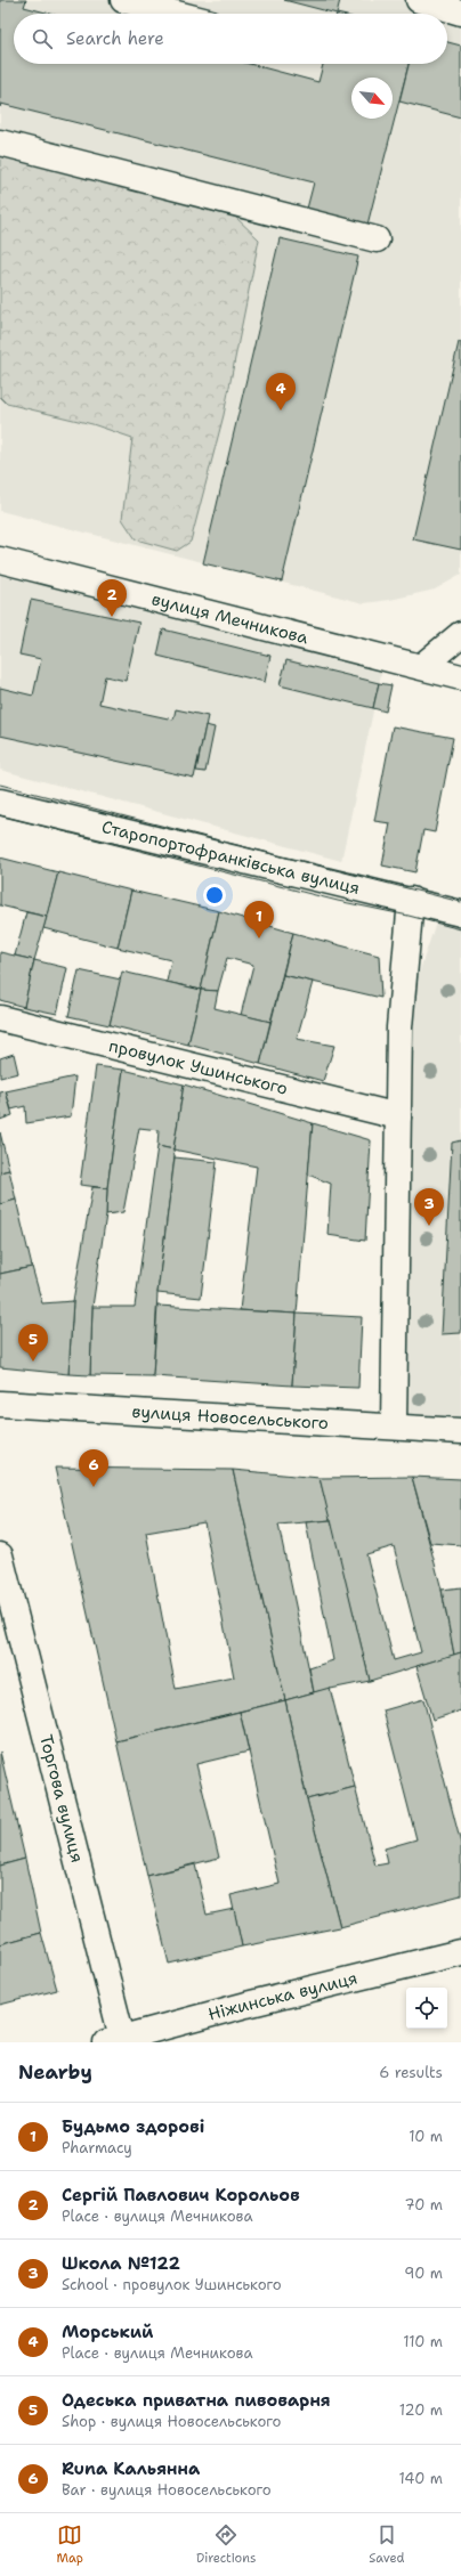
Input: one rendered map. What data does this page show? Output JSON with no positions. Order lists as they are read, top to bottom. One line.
{"streets":{"street":["вулиця Мечникова","Старопортофранківська вулиця","провулок Ушинського","вулиця Новосельського","Торгова вулиця","Ніжинська вулиця"]},"crossings":[["Торгова вулиця","Ніжинська вулиця"]],"north":"bottom right","page":{"search":"Search here","pins":["4","2","1","3","5","6"],"heading":["Nearby","6 results"],"list":[{"mark":"1","name":"Будьмо здорові","note":"Pharmacy","value":"10 m"},{"mark":"2","name":"Сергій Павлович Корольов","note":"Place · вулиця Мечникова","value":"70 m"},{"mark":"3","name":"Школа №122","note":"School · провулок Ушинського","value":"90 m"},{"mark":"4","name":"Морський","note":"Place · вулиця Мечникова","value":"110 m"},{"mark":"5","name":"Одеська приватна пивоварня","note":"Shop · вулиця Новосельського","value":"120 m"},{"mark":"6","name":"Runa Кальянна","note":"Bar · вулиця Новосельського","value":"140 m"}],"nav":["Map","Directions","Saved"]}}
